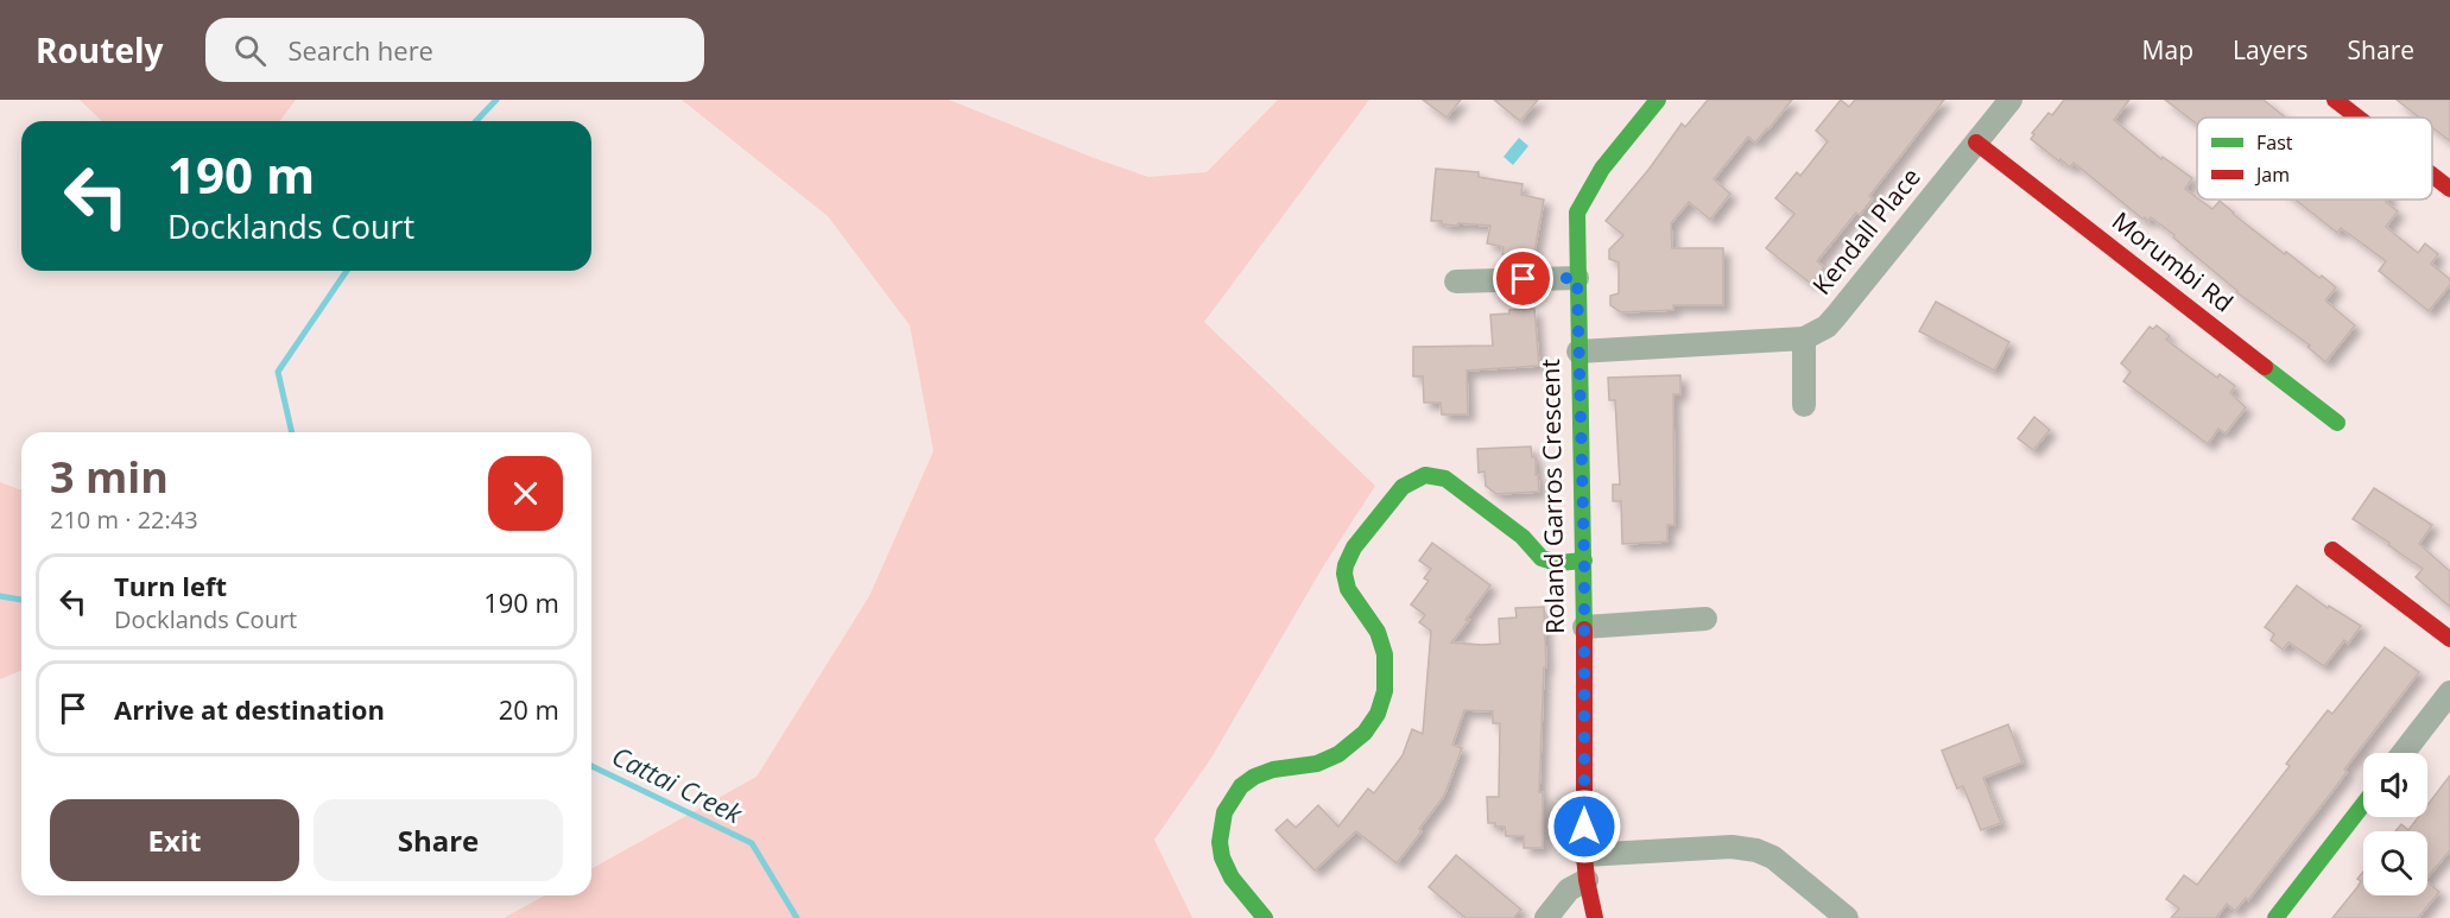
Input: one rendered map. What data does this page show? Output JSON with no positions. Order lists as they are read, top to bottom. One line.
{"streets":{"street":["Kendall Place","Morumbi Rd","Roland Garros Crescent"]},"crossings":[["Kendall Place","Morumbi Rd"]],"water":["Cattai Creek"],"legend":["Fast","Jam"],"page":{"header":"Routely","search":"Search here","nav":["Map","Layers","Share"],"turn":["190 m","Docklands Court"],"heading":["3 min","210 m · 22:43"],"list":[{"name":"Turn left","note":"Docklands Court","value":"190 m"},{"name":"Arrive at destination","value":"20 m"}],"buttons":["Exit","Share"]}}
